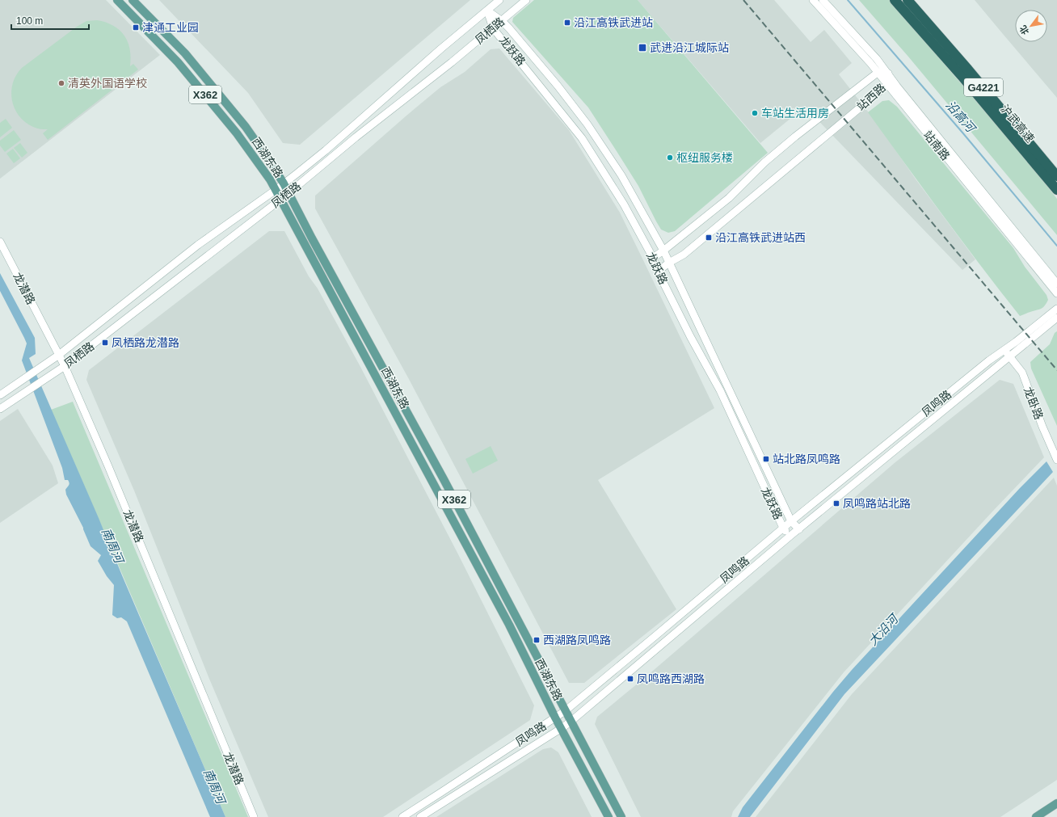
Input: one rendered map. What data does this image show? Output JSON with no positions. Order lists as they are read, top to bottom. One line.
{"streets":{"highway":["G4221","沪武高速"],"main road":["X362","西湖东路"],"street":["凤栖路","龙跃路","站西路","站南路","龙潜路","凤鸣路","龙卧路"]},"crossings":[["凤栖路","龙跃路"],["凤栖路","西湖东路"],["凤栖路","龙潜路"],["龙跃路","站西路"],["龙跃路","凤鸣路"],["站西路","站南路"],["西湖东路","凤鸣路"],["凤鸣路","龙卧路"]],"water":["沿高河","南周河","大沿河"],"places":{"transit":["沿江高铁武进站","津通工业园","武进沿江城际站","沿江高铁武进站西","凤栖路龙潜路","站北路凤鸣路","凤鸣路站北路","西湖路凤鸣路","凤鸣路西湖路"],"other":["清英外国语学校","车站生活用房","枢纽服务楼"]},"scale_bar":"100 m","north":"bottom left"}
